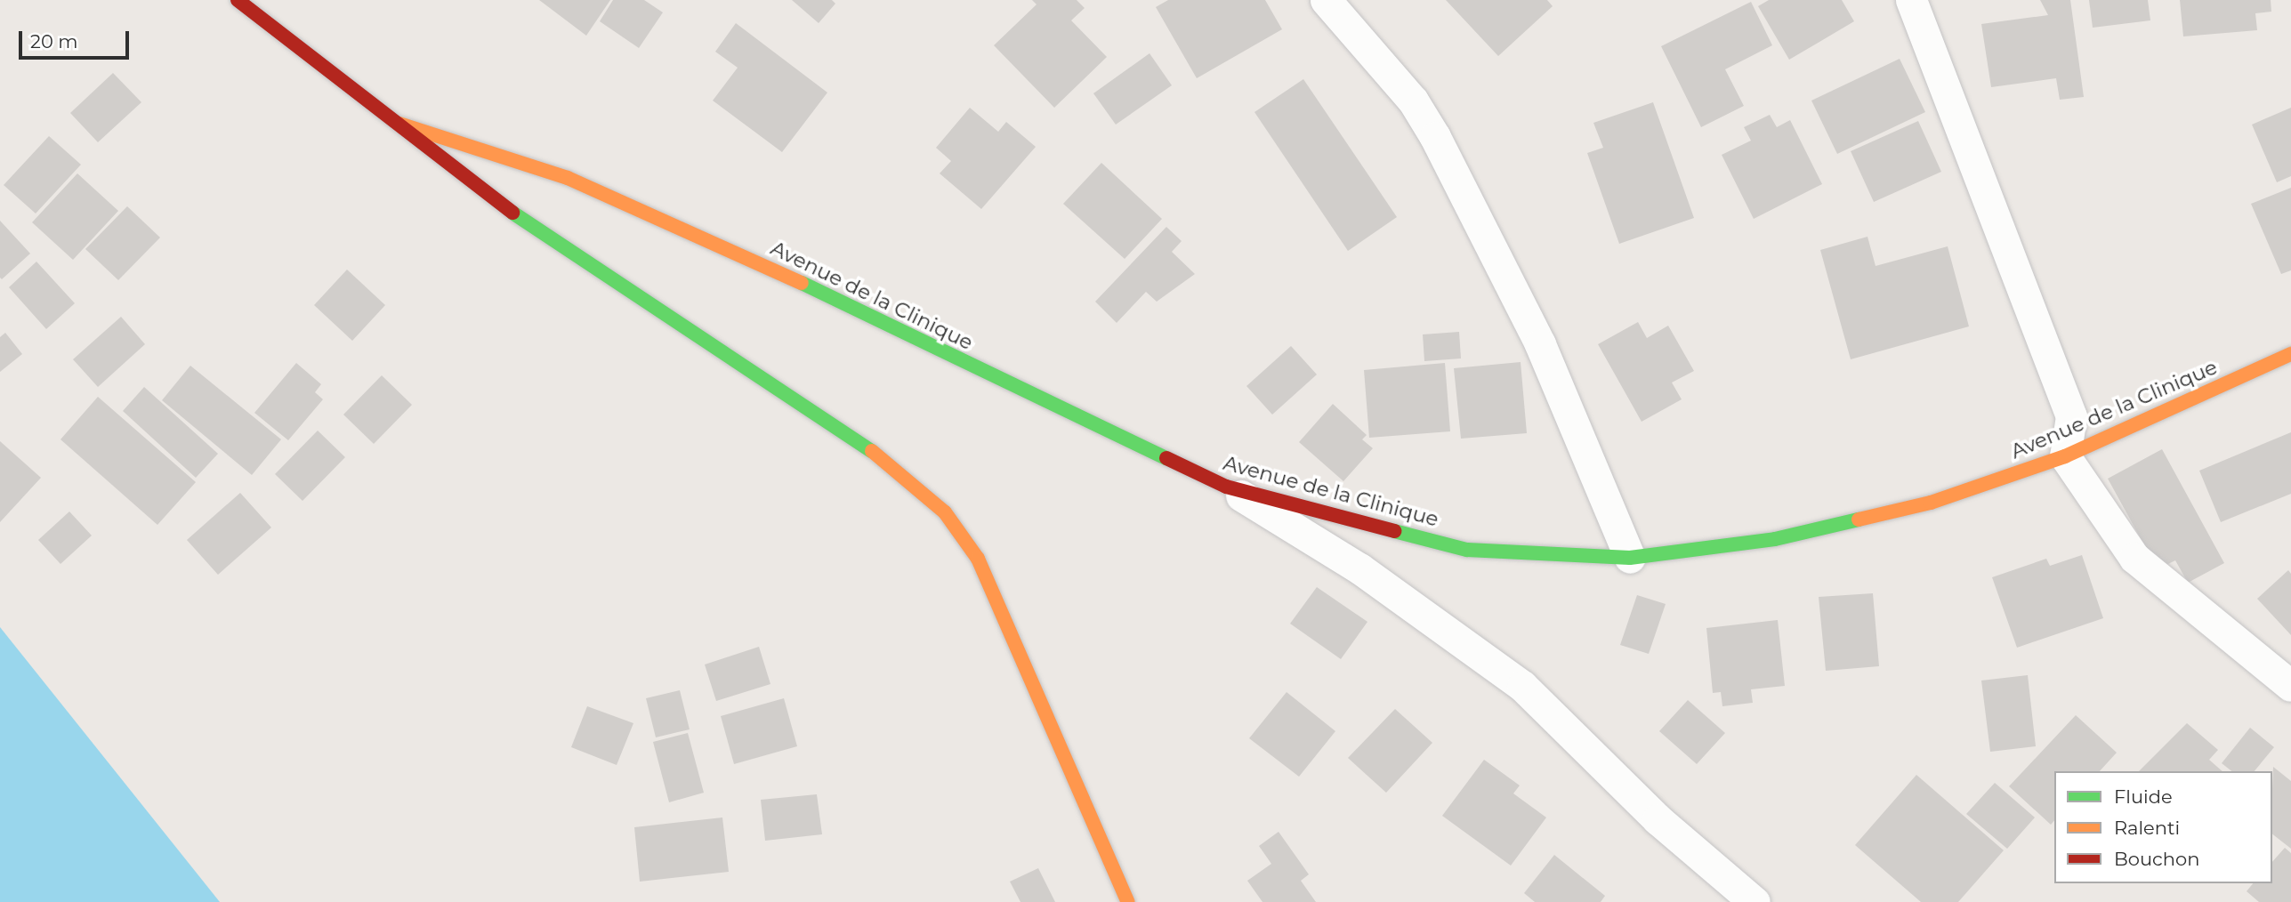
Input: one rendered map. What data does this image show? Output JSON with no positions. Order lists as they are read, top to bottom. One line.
{"streets":{"main road":["Avenue de la Clinique"]},"legend":["Fluide","Ralenti","Bouchon"],"scale_bar":"20 m"}
